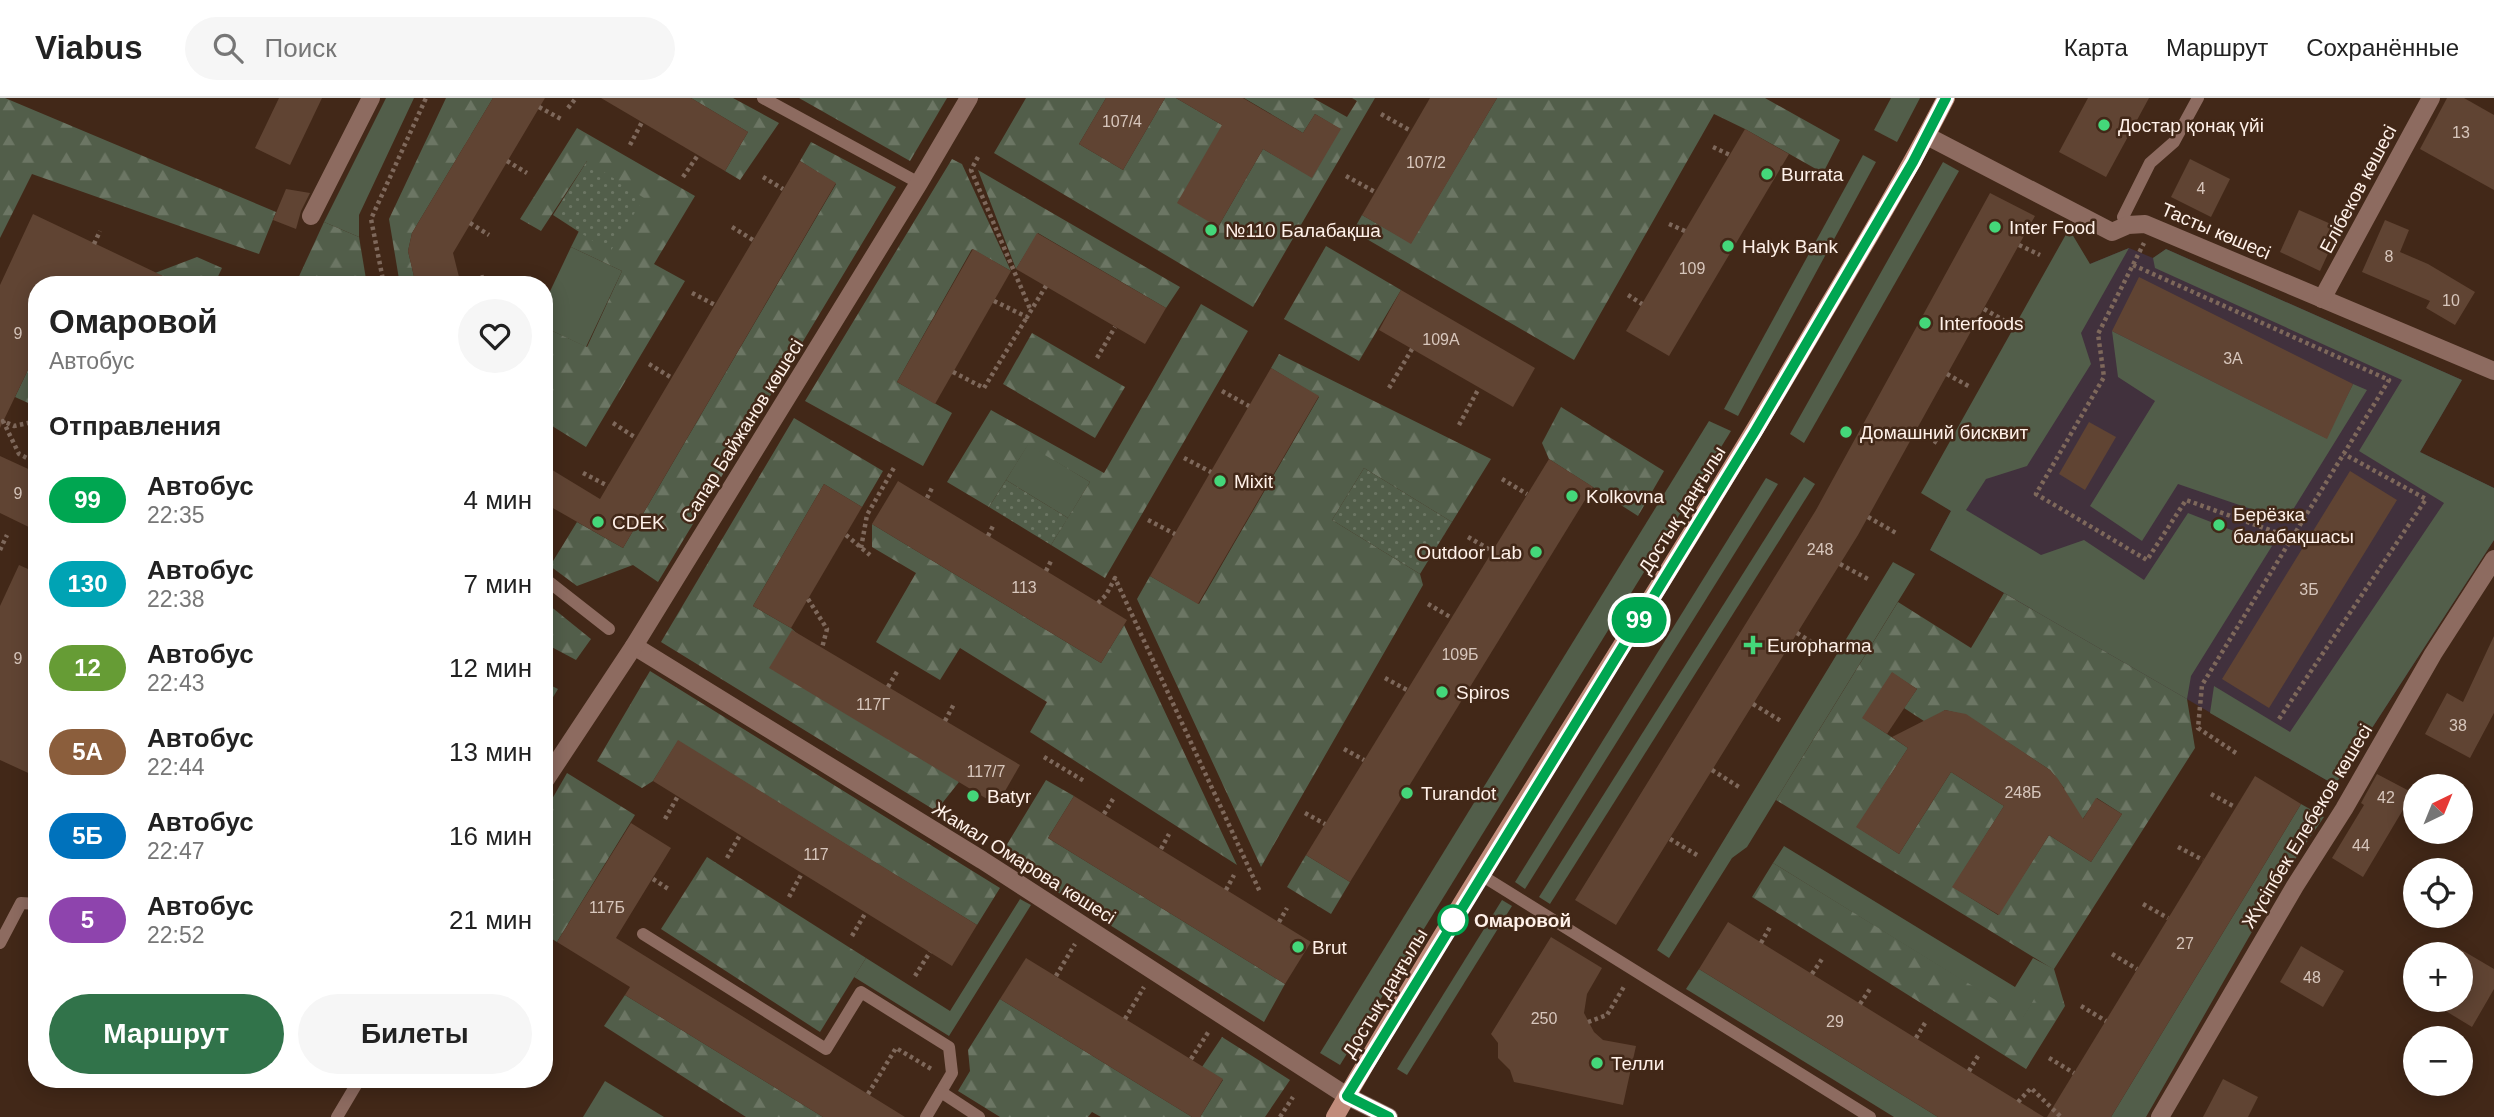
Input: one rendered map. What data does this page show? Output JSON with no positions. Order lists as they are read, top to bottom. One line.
{"streets":{"main road":["Достық даңғылы"],"street":["Елібеков көшесі","Тасты көшесі","Сапар Байжанов көшесі","Жүсіпбек Елебеков көшесі","Жамал Омарова көшесі"]},"crossings":[["Елібеков көшесі","Тасты көшесі"],["Тасты көшесі","Достық даңғылы"],["Сапар Байжанов көшесі","Жамал Омарова көшесі"],["Достық даңғылы","Жамал Омарова көшесі"]],"places":{"other":["Достар қонақ үйі","Burrata","Inter Food","№110 Балабақша","Halyk Bank","Interfoods","Домашний бисквит","Mixit","Kolkovna","CDEK","Берёзка балабақшасы","Outdoor Lab","Spiros","Turandot","Batyr","Омаровой","Brut","Телли"],"health":["Europharma"]},"lines":["bus line 99"],"house_numbers":["107/4","13","107/2","4","8","109","10","9","109А","3А","9","248","113","3Б","109Б","9","117Г","38","117/7","248Б","42","44","117","117Б","27","48","250","29"],"north":"top right","page":{"header":"Viabus","search":"Поиск","nav":["Карта","Маршрут","Сохранённые"],"on_map":"99","heading":[["Омаровой","Автобус"],"Отправления"],"list":[{"mark":"99","name":"Автобус","note":"22:35","value":"4 мин"},{"mark":"130","name":"Автобус","note":"22:38","value":"7 мин"},{"mark":"12","name":"Автобус","note":"22:43","value":"12 мин"},{"mark":"5А","name":"Автобус","note":"22:44","value":"13 мин"},{"mark":"5Б","name":"Автобус","note":"22:47","value":"16 мин"},{"mark":"5","name":"Автобус","note":"22:52","value":"21 мин"}],"map_buttons":["+","−"],"buttons":["Маршрут","Билеты"]}}
